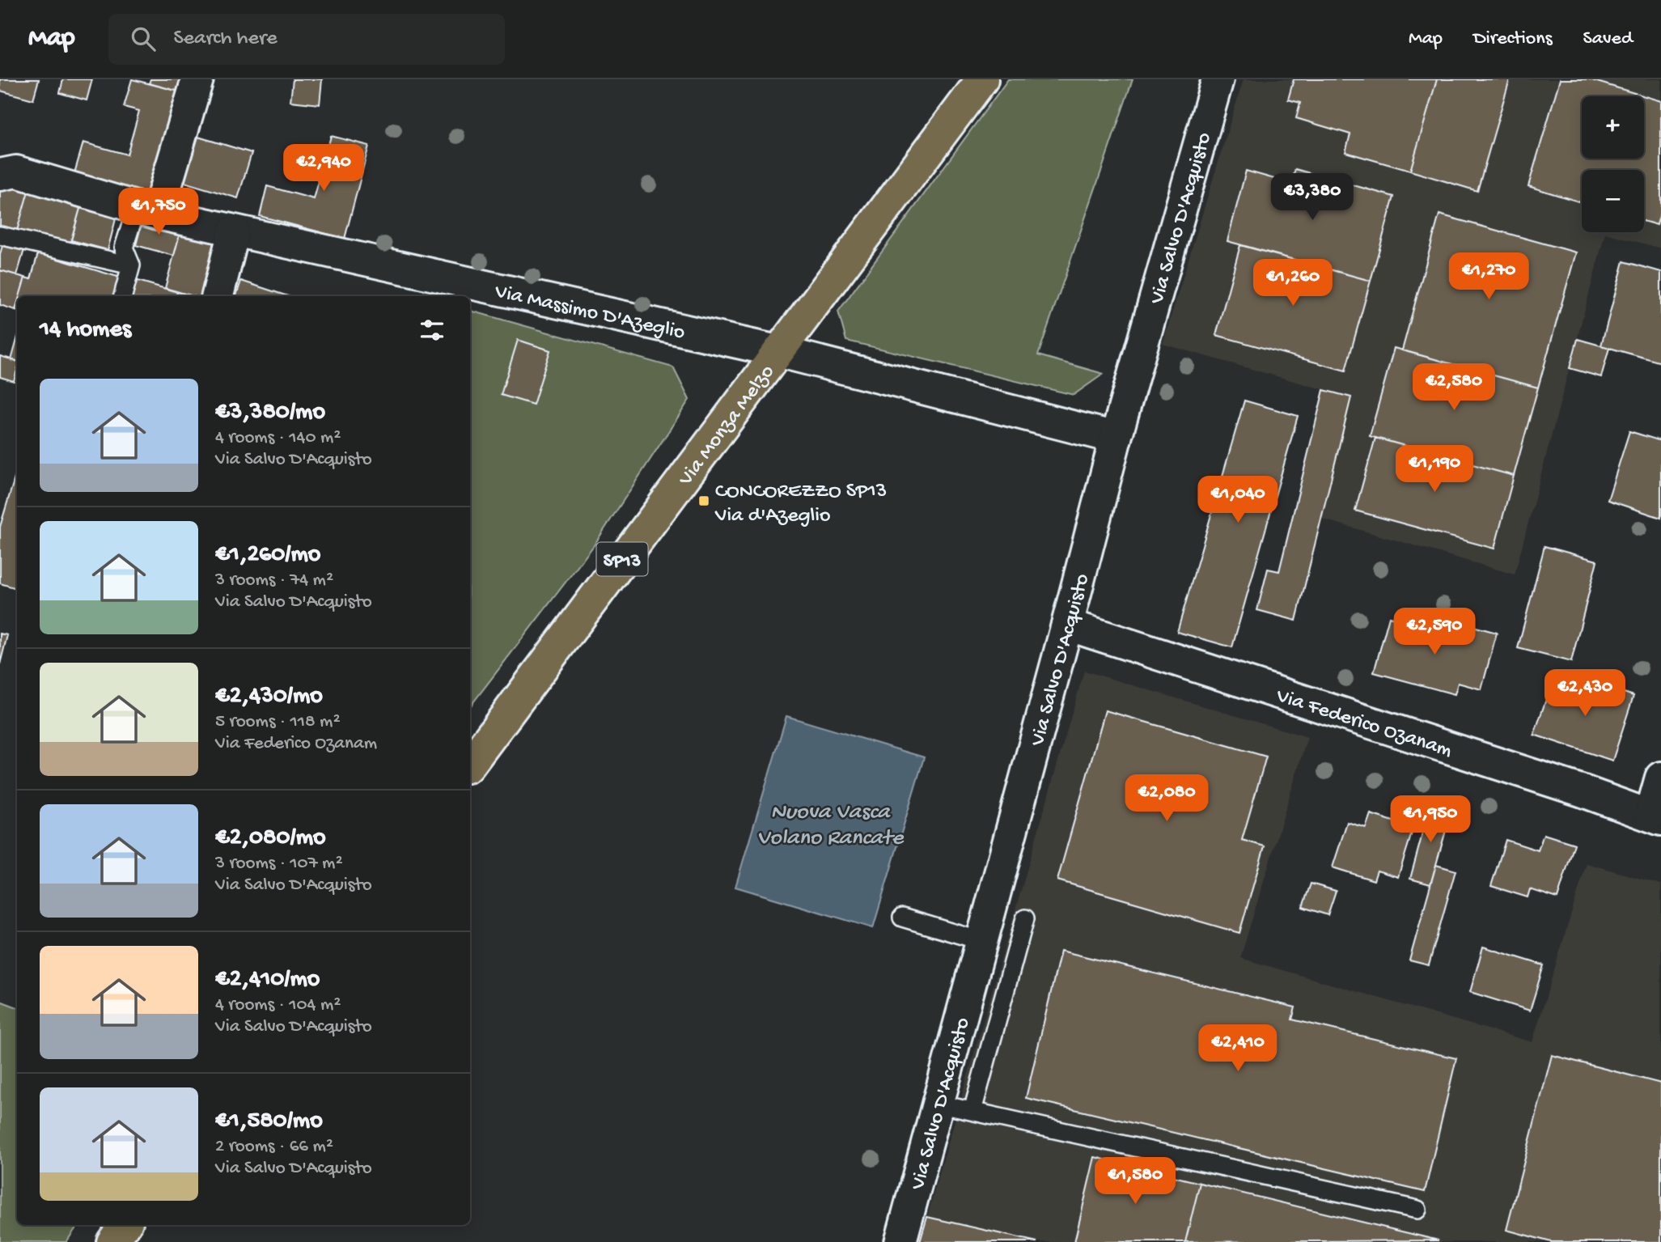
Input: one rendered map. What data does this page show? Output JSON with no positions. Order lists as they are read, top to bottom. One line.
{"streets":{"main road":["Via Monza Melzo","SP13"],"street":["Via Salvo D'Acquisto","Via Massimo D'Azeglio","Via Federico Ozanam"]},"crossings":[["Via Salvo D'Acquisto","Via Massimo D'Azeglio"],["Via Salvo D'Acquisto","Via Federico Ozanam"],["Via Massimo D'Azeglio","Via Monza Melzo"]],"water":["Nuova Vasca Volano Rancate"],"places":{"transit":["CONCOREZZO SP13 Via d'Azeglio"]},"page":{"header":"Map","search":"Search here","nav":["Map","Directions","Saved"],"map_buttons":["+","−"],"price":["€2,940","€3,380","€1,750","€1,270","€1,260","€2,580","€1,190","€1,040","€2,590","€2,430","€2,080","€1,950","€2,410","€1,580"],"heading":"14 homes","list":[{"name":"€3,380/mo","note":"4 rooms · 140 m² · Via Salvo D'Acquisto"},{"name":"€1,260/mo","note":"3 rooms · 74 m² · Via Salvo D'Acquisto"},{"name":"€2,430/mo","note":"5 rooms · 118 m² · Via Federico Ozanam"},{"name":"€2,080/mo","note":"3 rooms · 107 m² · Via Salvo D'Acquisto"},{"name":"€2,410/mo","note":"4 rooms · 104 m² · Via Salvo D'Acquisto"},{"name":"€1,580/mo","note":"2 rooms · 66 m² · Via Salvo D'Acquisto"}]}}
